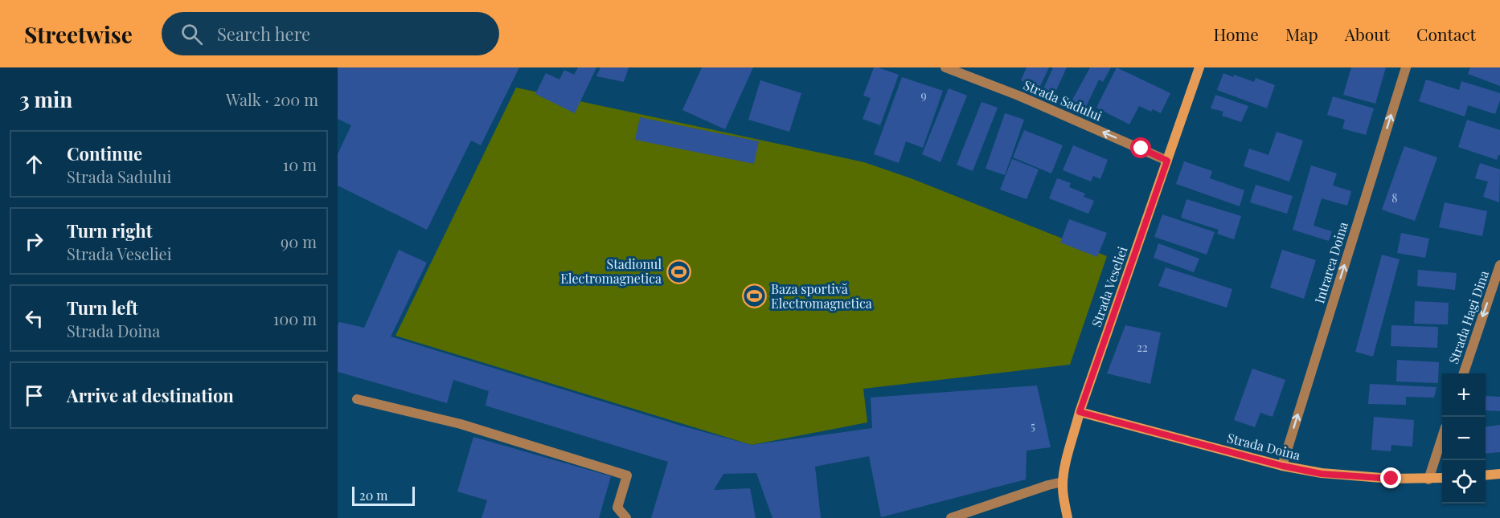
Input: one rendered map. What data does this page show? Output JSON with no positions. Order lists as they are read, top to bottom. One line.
{"streets":{"street":["Strada Sadului","Intrarea Doina","Strada Veseliei","Strada Hagi Dina","Strada Doina"]},"crossings":[["Strada Sadului","Strada Veseliei"],["Intrarea Doina","Strada Doina"],["Strada Veseliei","Strada Doina"]],"one_way":["Strada Sadului","Intrarea Doina","Strada Hagi Dina"],"places":{"sports":["Stadionul Electromagnetica","Baza sportivă Electromagnetica"]},"house_numbers":["9","8","22","5"],"scale_bar":"20 m","page":{"header":"Streetwise","search":"Search here","nav":["Home","Map","About","Contact"],"heading":["3 min","Walk · 200 m"],"list":[["Continue","Strada Sadului","10 m"],["Turn right","Strada Veseliei","90 m"],["Turn left","Strada Doina","100 m"],"Arrive at destination"],"map_buttons":["+","−"],"scale":"20 m"}}
